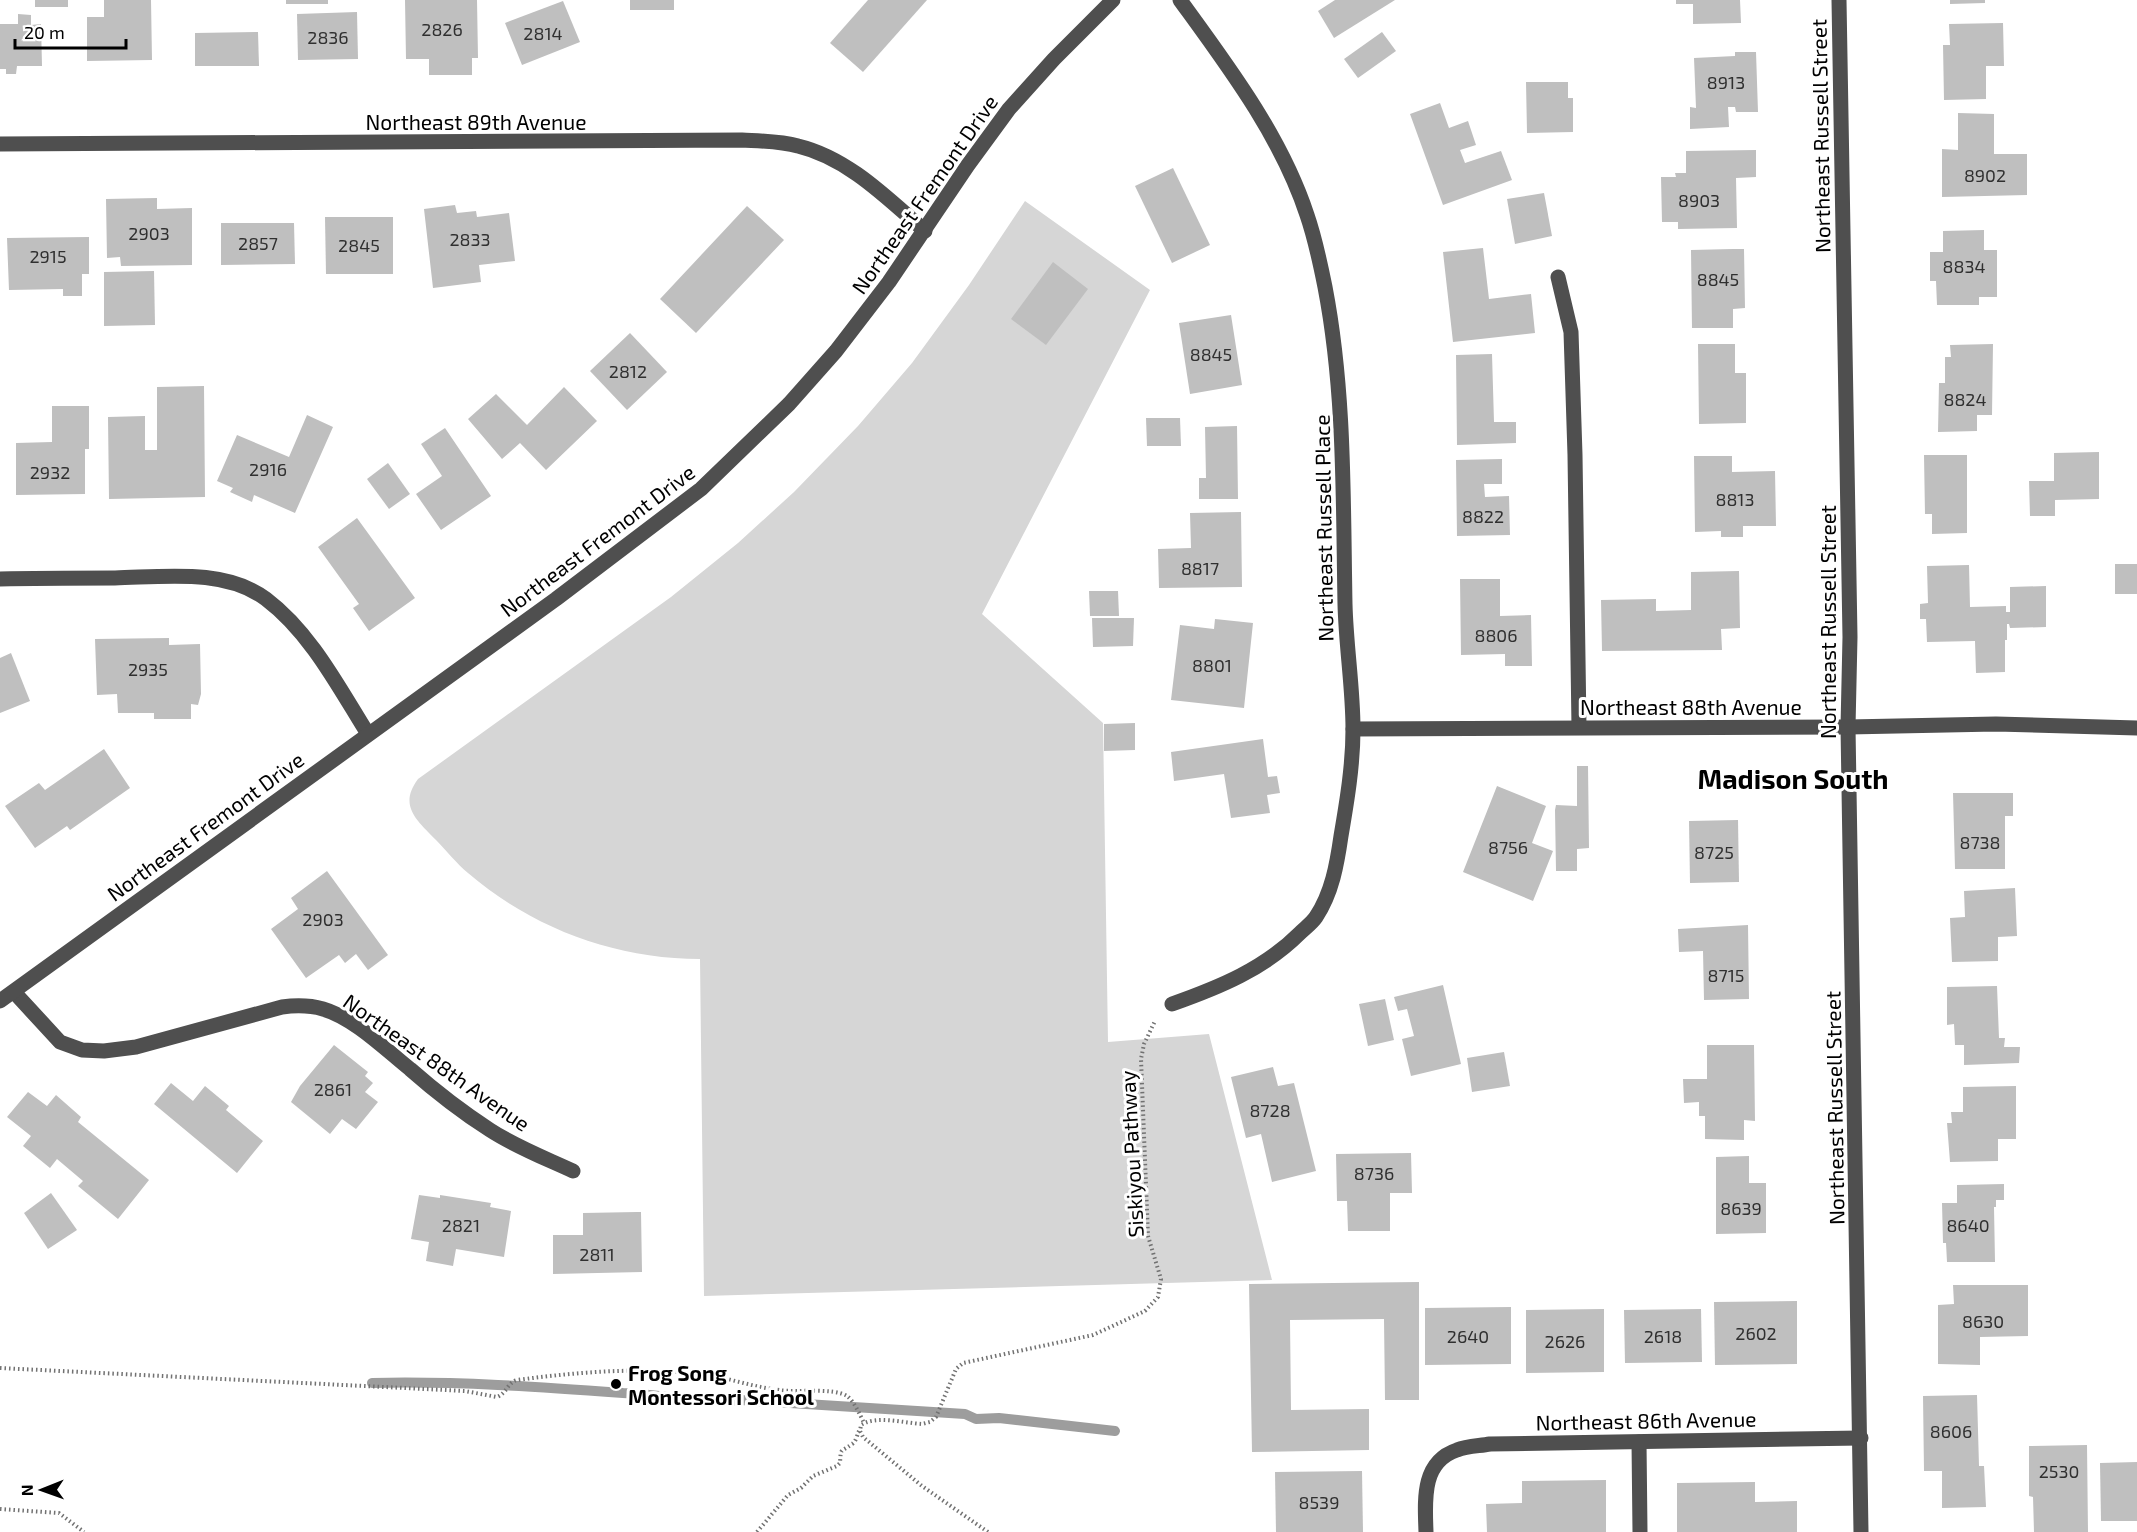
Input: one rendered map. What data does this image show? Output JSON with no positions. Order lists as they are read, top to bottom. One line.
{"streets":{"street":["Northeast 89th Avenue","Northeast Russell Street","Northeast Fremont Drive","Northeast Russell Place","Northeast 88th Avenue","Northeast 86th Avenue"],"path":["Siskiyou Pathway"]},"crossings":[["Northeast 89th Avenue","Northeast Fremont Drive"],["Northeast Russell Street","Northeast 88th Avenue"],["Northeast Russell Street","Northeast 86th Avenue"],["Northeast Fremont Drive","Northeast 88th Avenue"],["Northeast Russell Place","Northeast 88th Avenue"],["Northeast Russell Place","Siskiyou Pathway"]],"districts":["Madison South"],"places":["Frog Song Montessori School"],"house_numbers":["2826","2814","2836","8913","8902","8903","2903","2833","2857","2845","2915","8834","8845","8845","2812","8824","2916","2932","8813","8822","8817","8806","8801","2935","8738","8756","8725","2903","8715","2861","8728","8736","8639","2821","8640","2811","8630","2602","2640","2618","2626","8606","2530","8539"],"scale_bar":"20 m","north":"left"}
